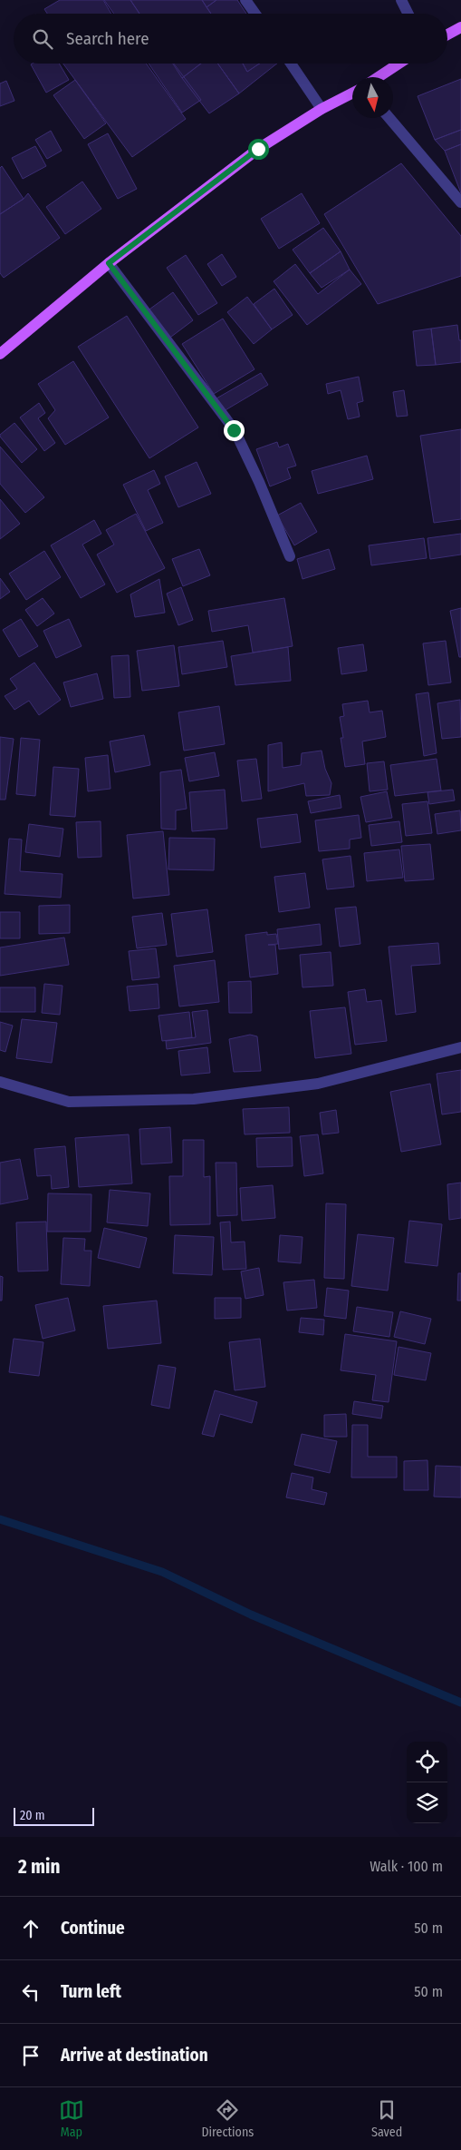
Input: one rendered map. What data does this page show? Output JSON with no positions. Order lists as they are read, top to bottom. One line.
{"scale_bar":"20 m","north":"bottom","page":{"search":"Search here","scale":"20 m","heading":["2 min","Walk · 100 m"],"list":[["Continue","50 m"],["Turn left","50 m"],"Arrive at destination"],"nav":["Map","Directions","Saved"]}}
